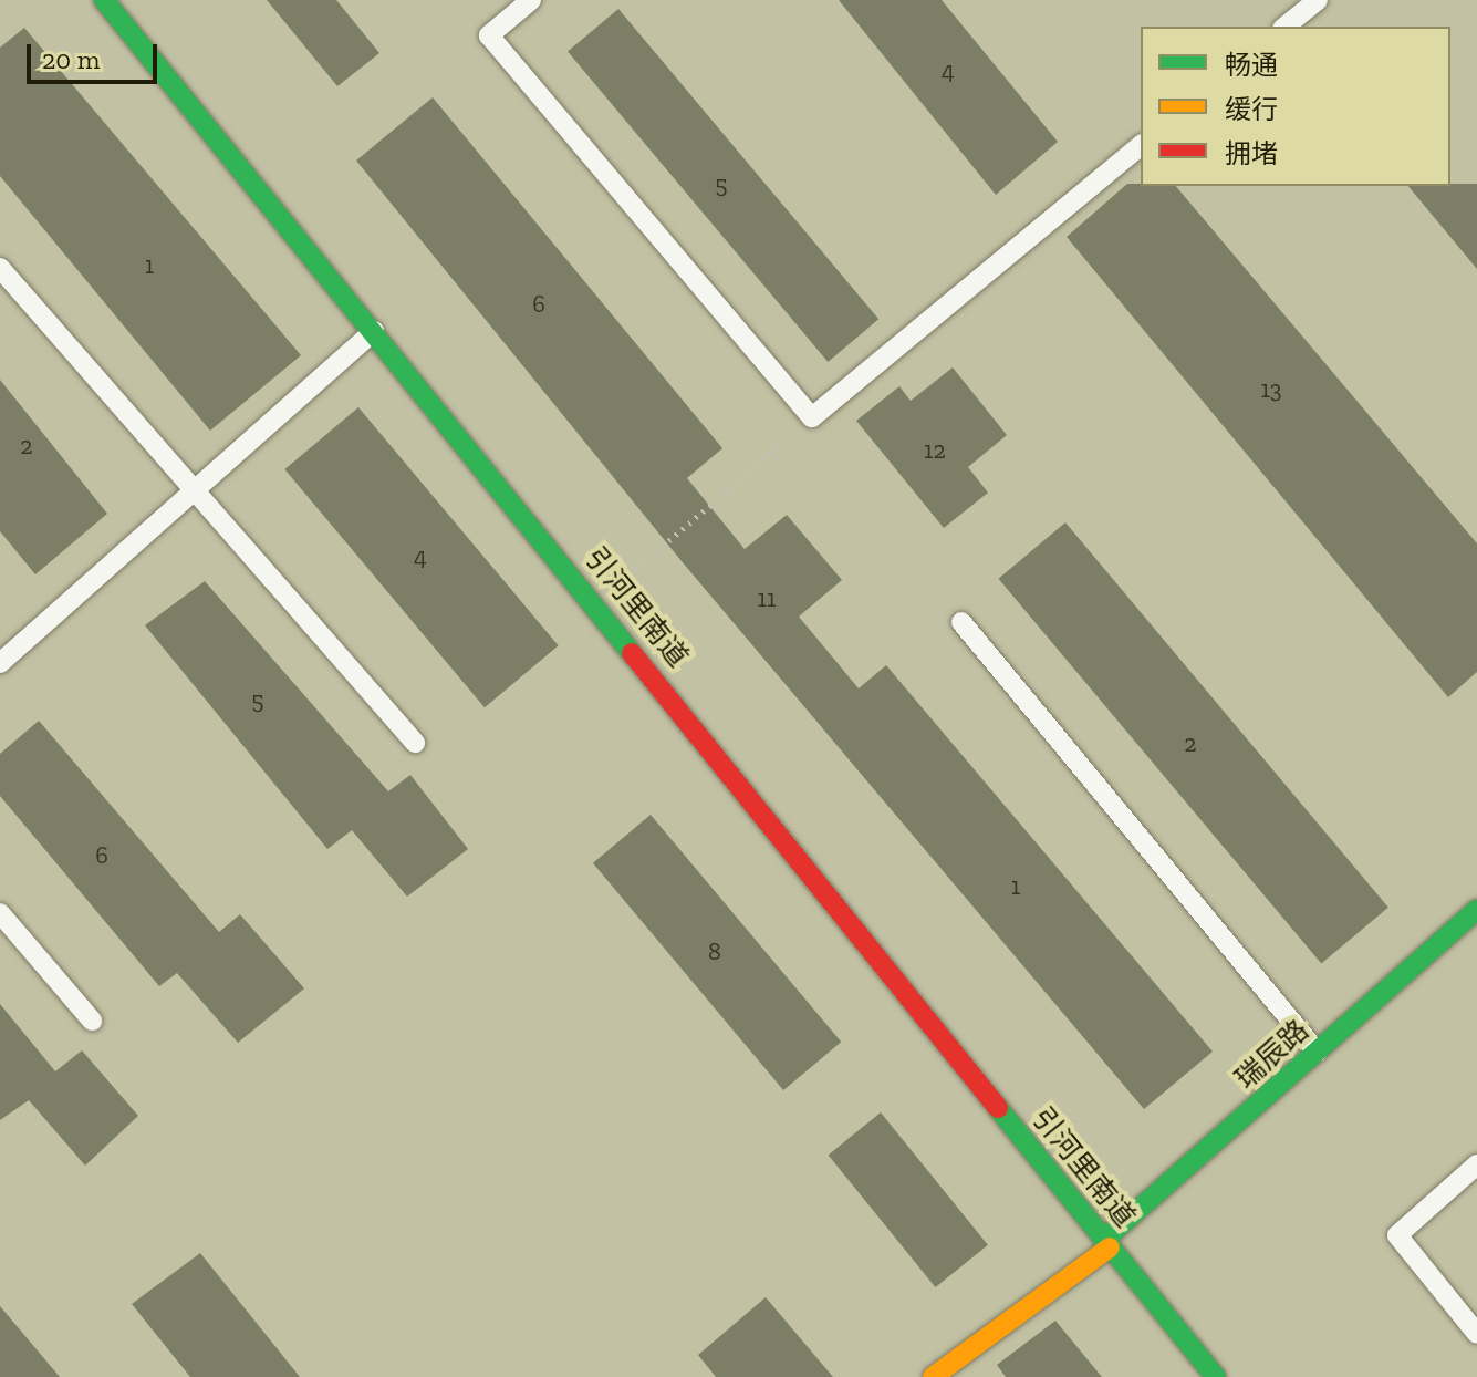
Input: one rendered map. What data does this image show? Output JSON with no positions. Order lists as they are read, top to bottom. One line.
{"streets":{"street":["引河里南道","瑞辰路"]},"crossings":[["引河里南道","瑞辰路"]],"house_numbers":["4","5","1","6","13","2","12","4","11","5","2","6","1","8"],"legend":["畅通","缓行","拥堵"],"scale_bar":"20 m"}
